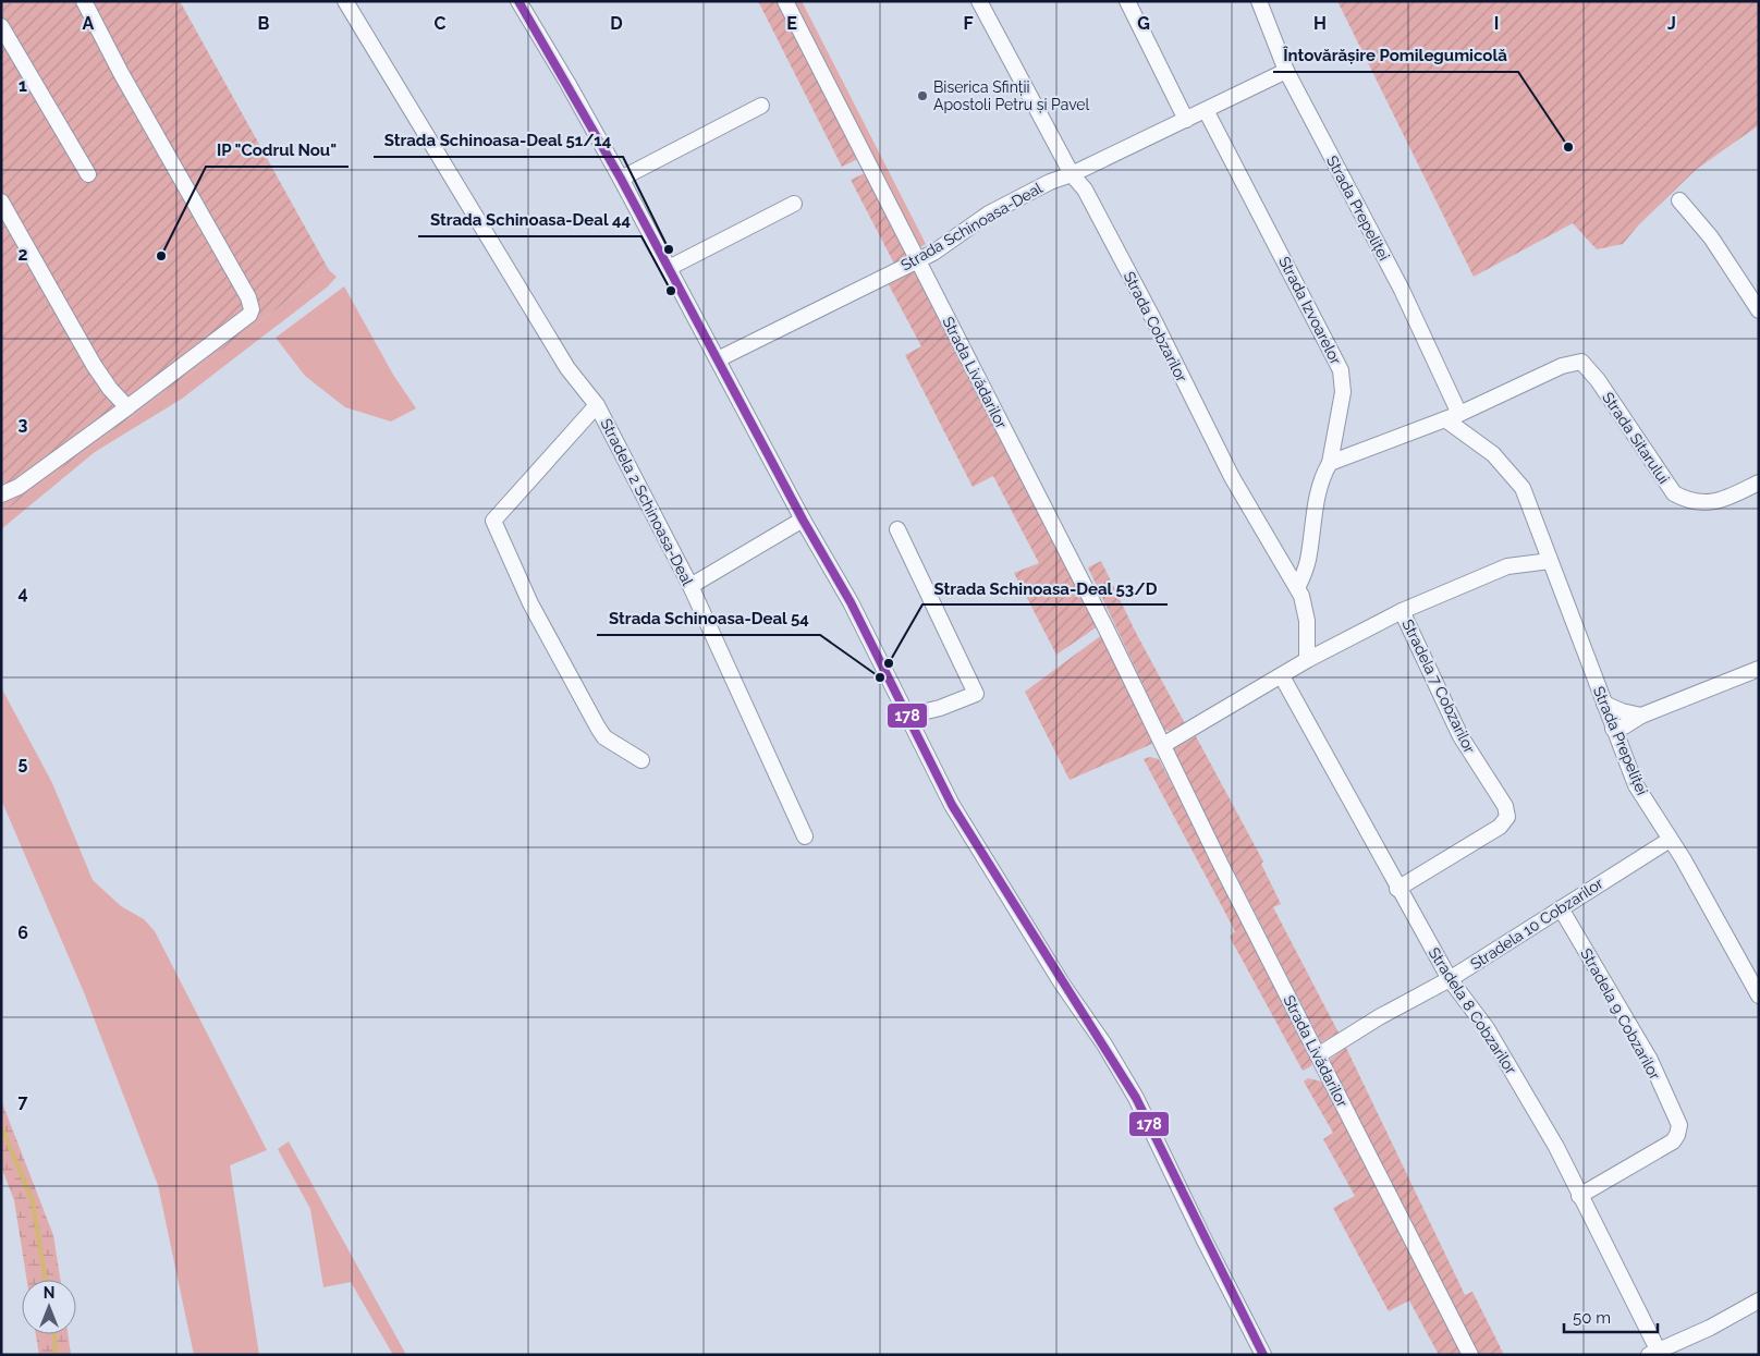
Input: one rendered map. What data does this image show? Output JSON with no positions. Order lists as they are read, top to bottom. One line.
{"streets":{"street":["Strada Prepeliței","Strada Schinoasa-Deal","Strada Izvoarelor","Strada Cobzarilor","Strada Livădarilor","Strada Sitarului","Stradela 2 Schinoasa-Deal","Stradela 7 Cobzarilor","Stradela 10 Cobzarilor","Stradela 8 Cobzarilor","Stradela 9 Cobzarilor"]},"crossings":[["Strada Prepeliței","Strada Schinoasa-Deal"],["Strada Prepeliței","Strada Sitarului"],["Strada Prepeliței","Stradela 10 Cobzarilor"],["Strada Schinoasa-Deal","Strada Izvoarelor"],["Strada Schinoasa-Deal","Strada Cobzarilor"],["Strada Schinoasa-Deal","Strada Livădarilor"],["Strada Izvoarelor","Strada Cobzarilor"],["Strada Livădarilor","Stradela 10 Cobzarilor"],["Stradela 7 Cobzarilor","Stradela 8 Cobzarilor"],["Stradela 10 Cobzarilor","Stradela 8 Cobzarilor"],["Stradela 10 Cobzarilor","Stradela 9 Cobzarilor"],["Stradela 8 Cobzarilor","Stradela 9 Cobzarilor"]],"places":["Biserica Sfinții Apostoli Petru și Pavel","Întovărășire Pomilegumicolă","Strada Schinoasa-Deal 51/14","IP \"Codrul Nou\"","Strada Schinoasa-Deal 44","Strada Schinoasa-Deal 53/D","Strada Schinoasa-Deal 54"],"lines":["transit line 178"],"scale_bar":"50 m","north":"top","grid":{"columns":["A","B","C","D","E","F","G","H","I","J"],"rows":["1","2","3","4","5","6","7"]}}
